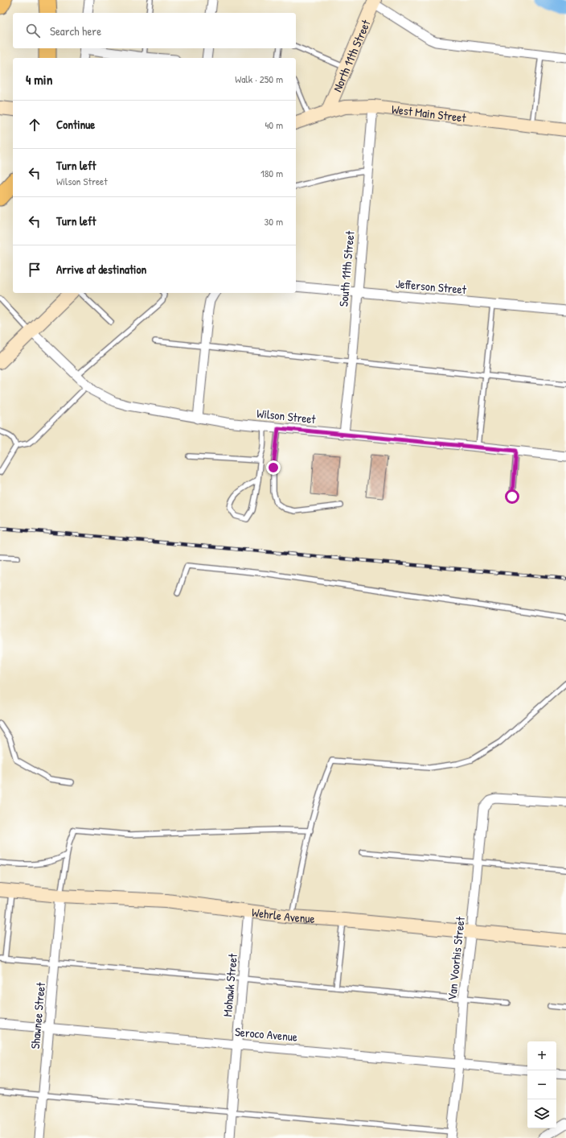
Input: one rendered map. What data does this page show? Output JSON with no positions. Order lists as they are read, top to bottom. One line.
{"streets":{"street":["North 11th Street","West Main Street","South 11th Street","Jefferson Street","Wilson Street","Wehrle Avenue","Van Voorhis Street","Mohawk Street","Shawnee Street","Seroco Avenue"]},"crossings":[["North 11th Street","West Main Street"],["West Main Street","South 11th Street"],["South 11th Street","Jefferson Street"],["South 11th Street","Wilson Street"],["Wehrle Avenue","Van Voorhis Street"],["Wehrle Avenue","Mohawk Street"],["Wehrle Avenue","Shawnee Street"],["Van Voorhis Street","Seroco Avenue"],["Mohawk Street","Seroco Avenue"],["Shawnee Street","Seroco Avenue"]],"page":{"search":"Search here","heading":["4 min","Walk · 250 m"],"list":[["Continue","40 m"],["Turn left","Wilson Street","180 m"],["Turn left","30 m"],"Arrive at destination"],"map_buttons":["+","−"]}}
